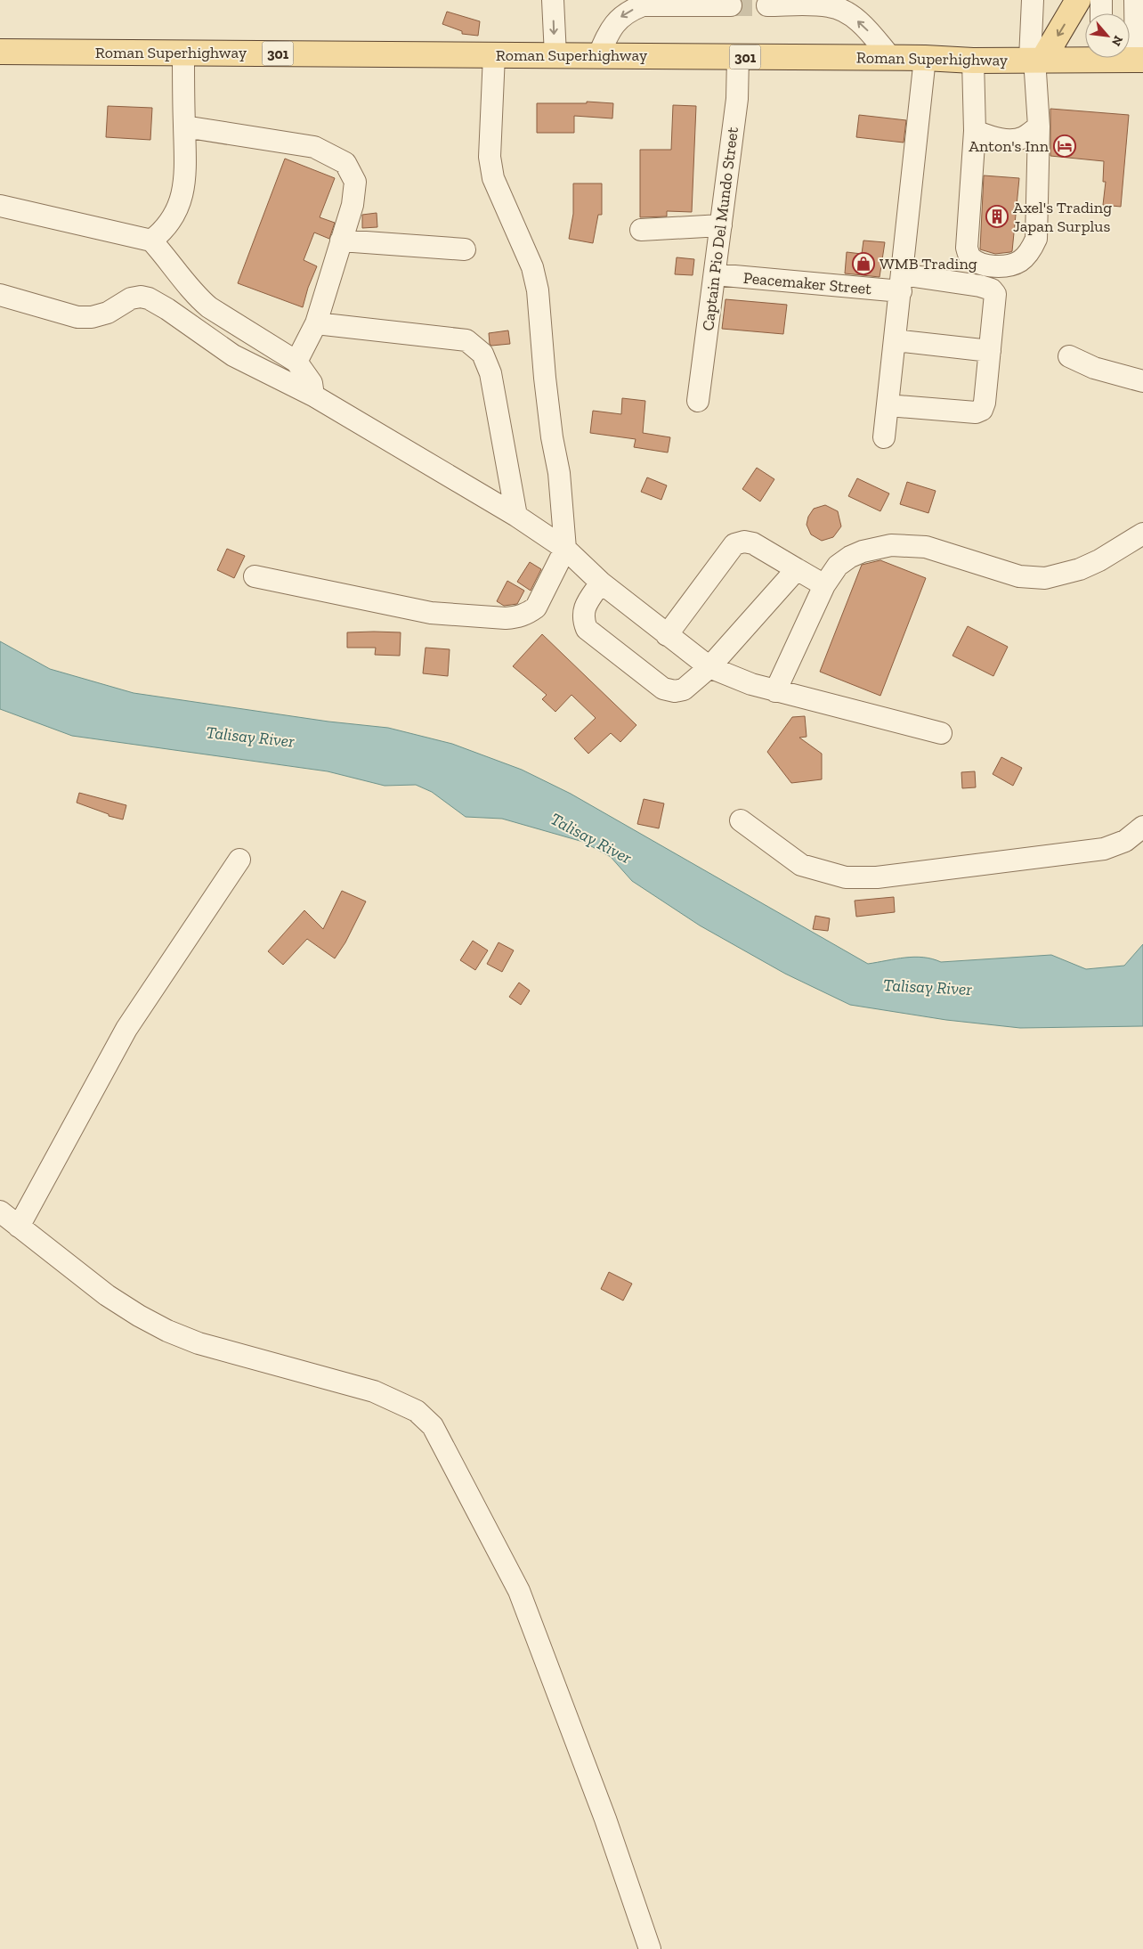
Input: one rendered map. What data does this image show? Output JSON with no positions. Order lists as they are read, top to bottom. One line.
{"streets":{"main road":["Roman Superhighway","301"],"street":["Captain Pio Del Mundo Street","Peacemaker Street"]},"crossings":[["Roman Superhighway","Captain Pio Del Mundo Street"],["Captain Pio Del Mundo Street","Peacemaker Street"]],"water":["Talisay River"],"places":{"hotel":["Anton's Inn"],"building":["Axel's Trading Japan Surplus"],"shop":["WMB Trading"]},"north":"bottom right"}
